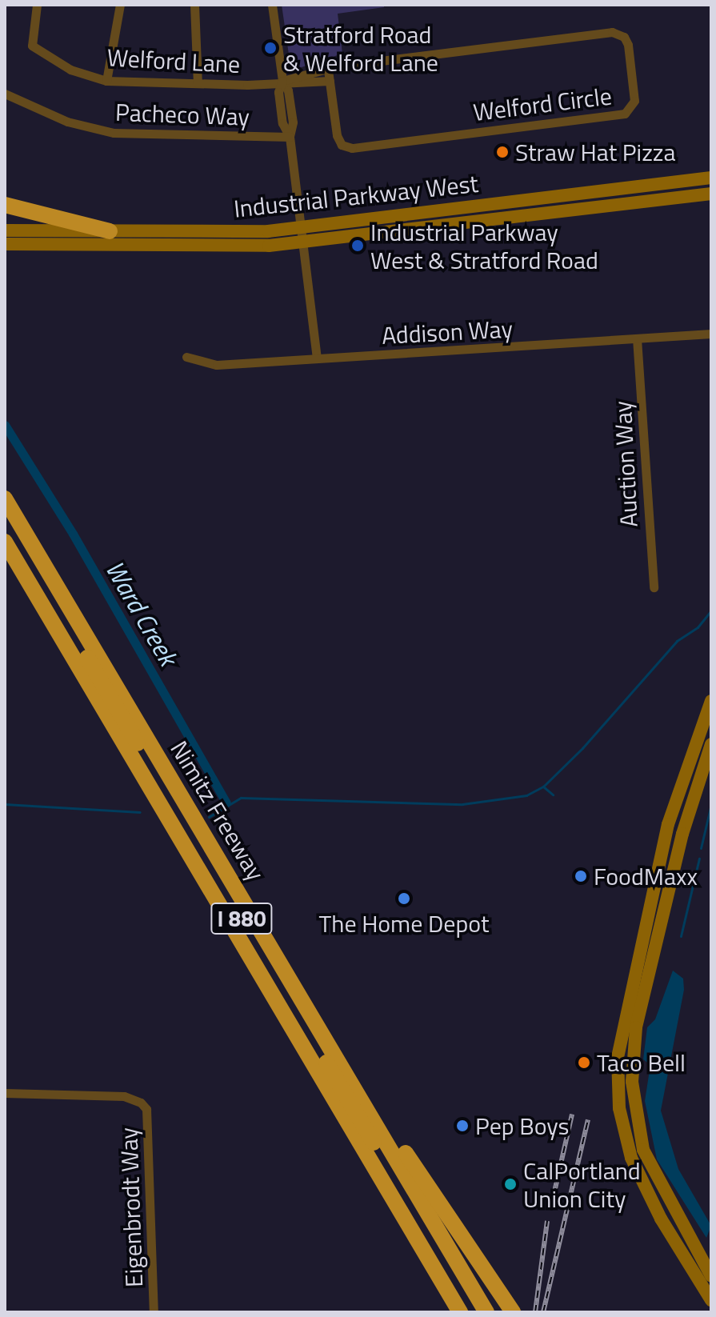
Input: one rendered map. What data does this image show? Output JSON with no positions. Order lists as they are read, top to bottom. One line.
{"streets":{"highway":["Nimitz Freeway","I 880"],"main road":["Industrial Parkway West"],"street":["Welford Lane","Welford Circle","Pacheco Way","Addison Way","Auction Way","Eigenbrodt Way"]},"crossings":[["Welford Lane","Welford Circle"],["Addison Way","Auction Way"],["Nimitz Freeway","I 880"]],"water":["Ward Creek"],"places":["Stratford Road & Welford Lane","Straw Hat Pizza","Industrial Parkway West & Stratford Road","FoodMaxx","The Home Depot","Taco Bell","Pep Boys","CalPortland Union City"]}
